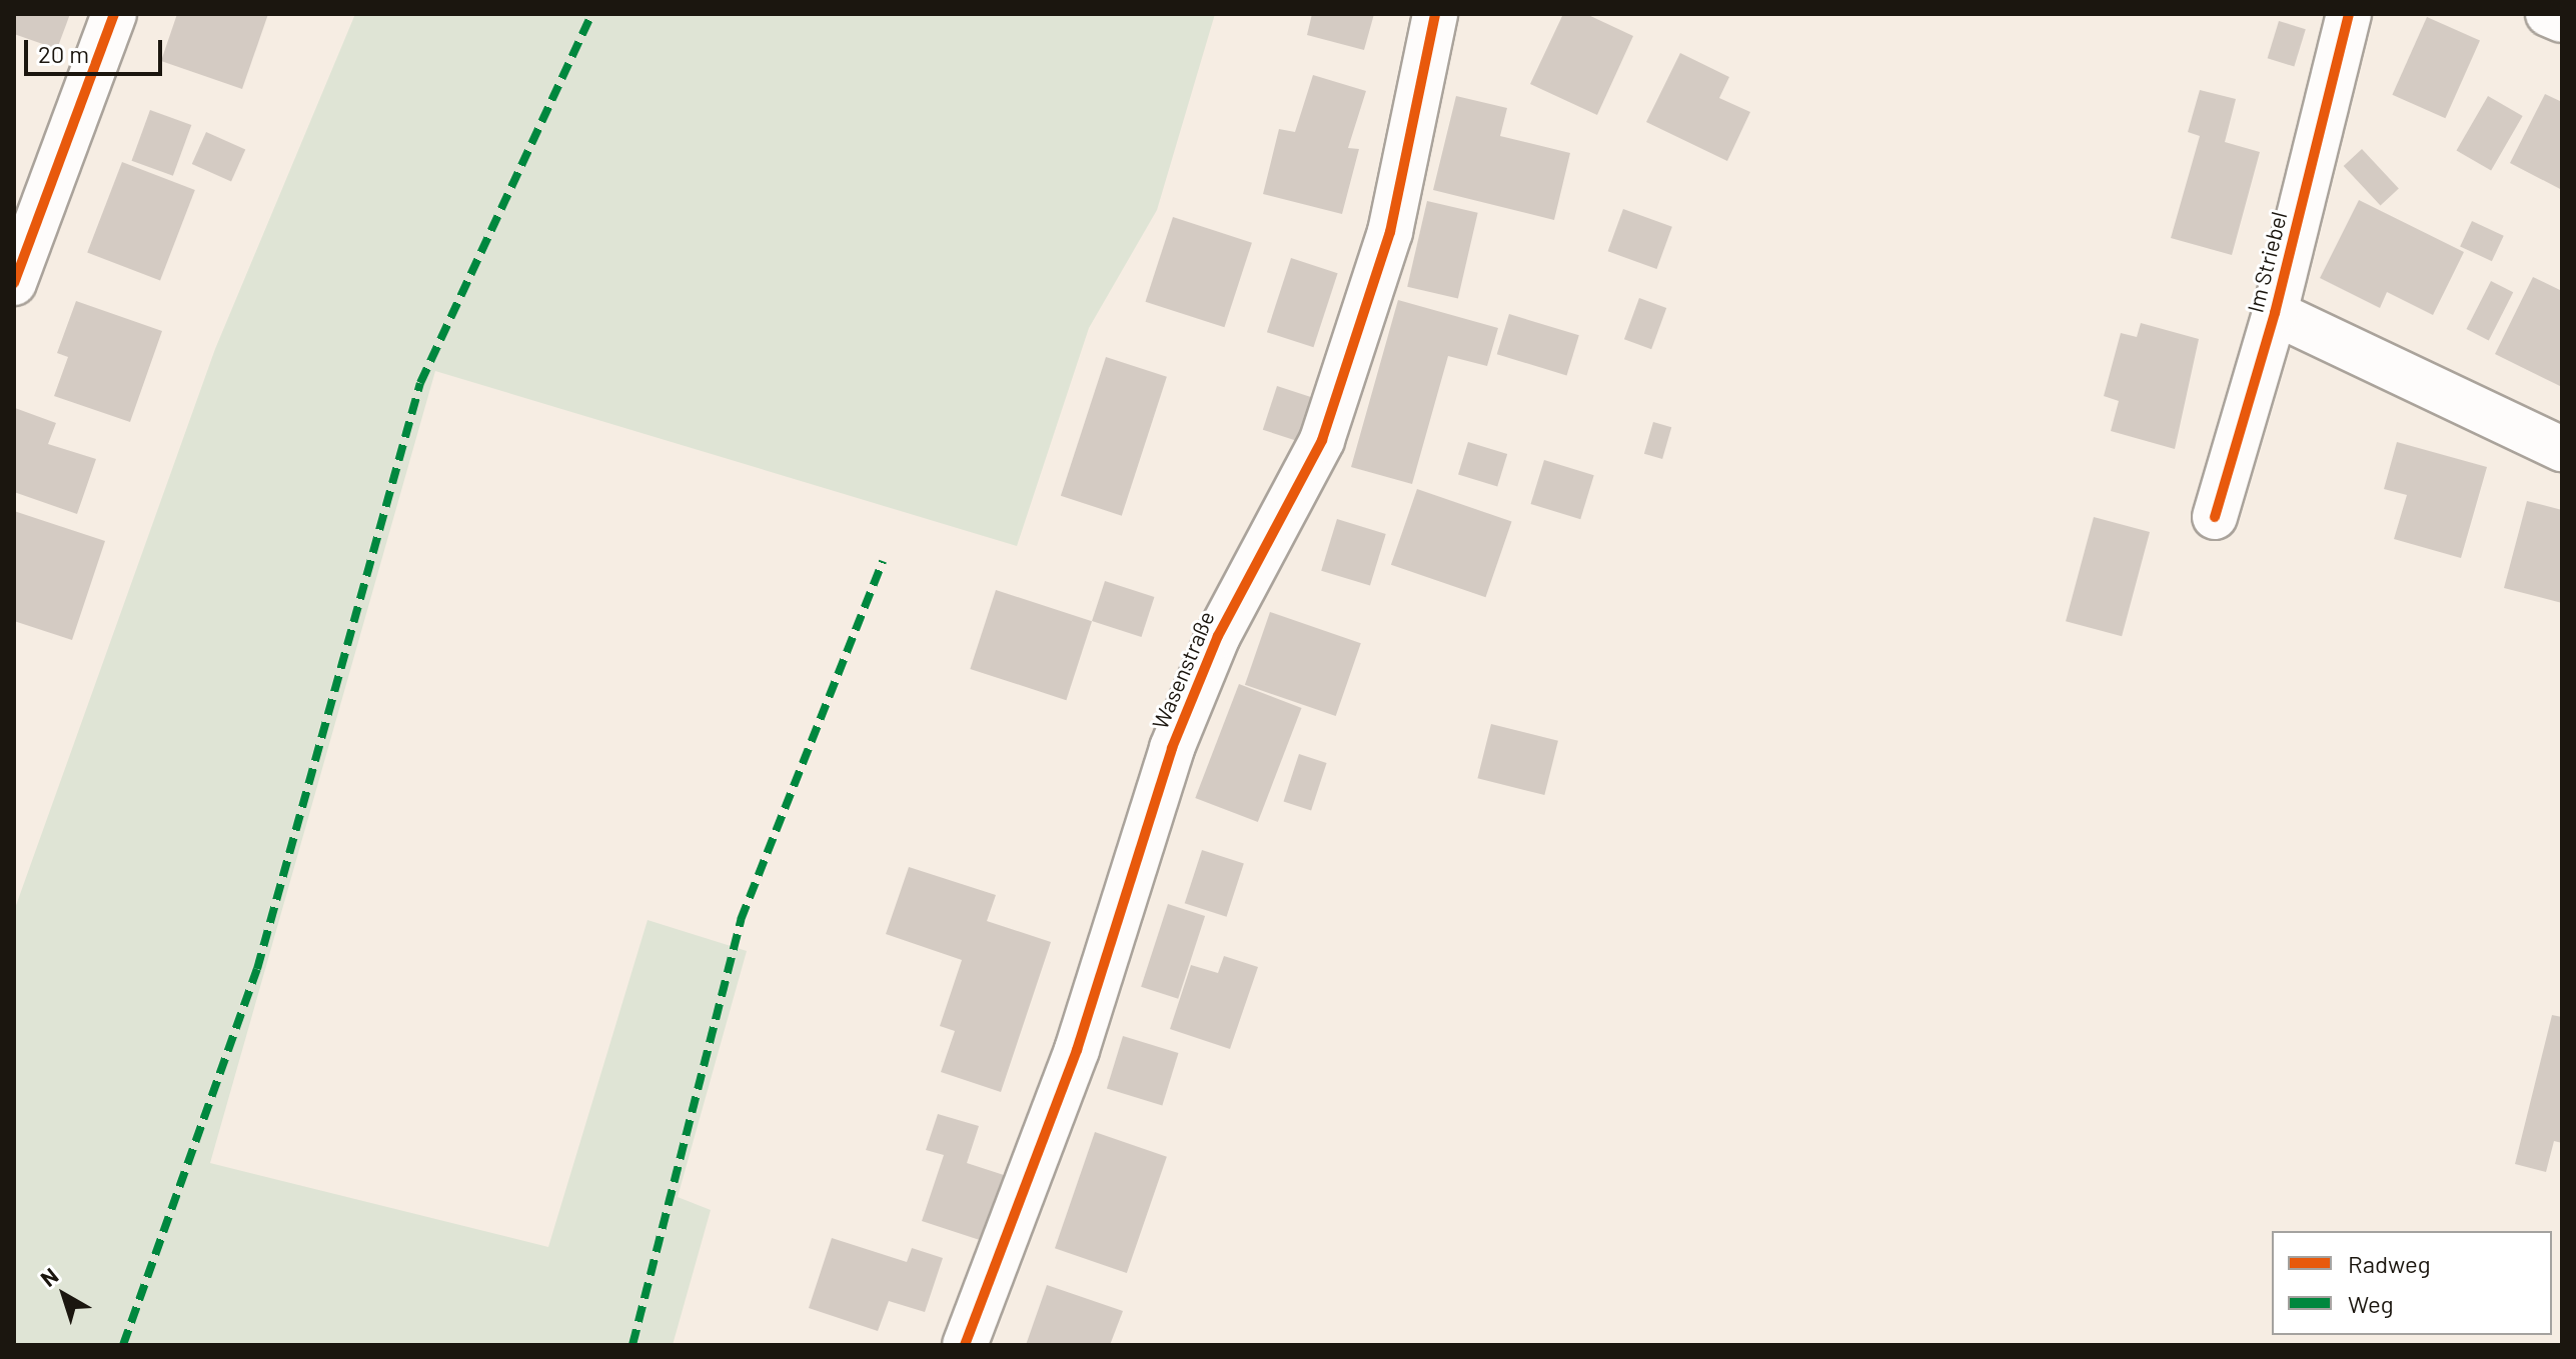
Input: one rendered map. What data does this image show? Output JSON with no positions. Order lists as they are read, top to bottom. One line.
{"streets":{"street":["Im Striebel","Wasenstraße"]},"legend":["Radweg","Weg"],"scale_bar":"20 m","north":"top left"}
